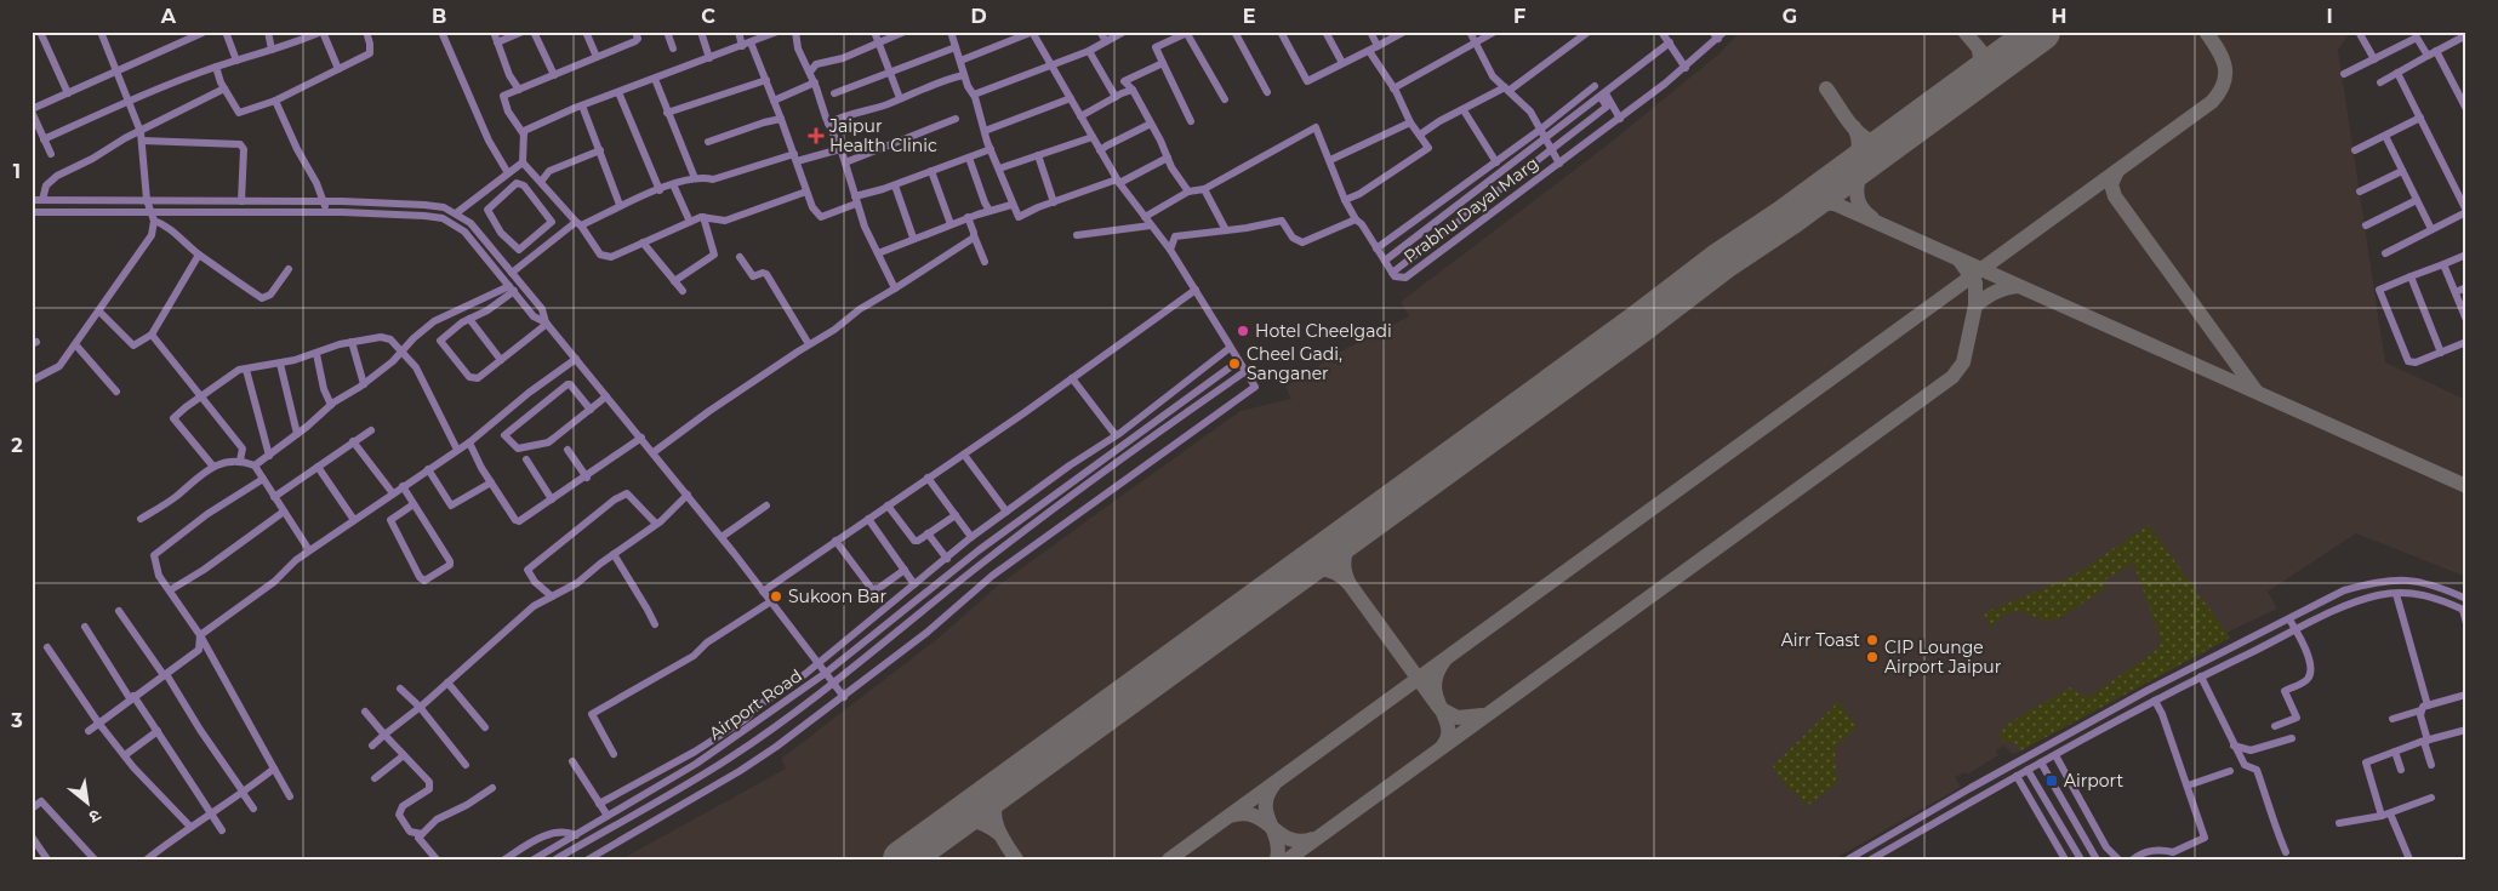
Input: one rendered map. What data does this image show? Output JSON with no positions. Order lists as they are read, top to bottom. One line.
{"streets":{"street":["Prabhu Dayal Marg","Airport Road"]},"places":{"health":["Jaipur Health Clinic"],"other":["Hotel Cheelgadi","Cheel Gadi, Sanganer","Sukoon Bar","Airr Toast","CIP Lounge Airport Jaipur"],"transit":["Airport"]},"north":"bottom right","grid":{"columns":["A","B","C","D","E","F","G","H","I"],"rows":["1","2","3"]}}
